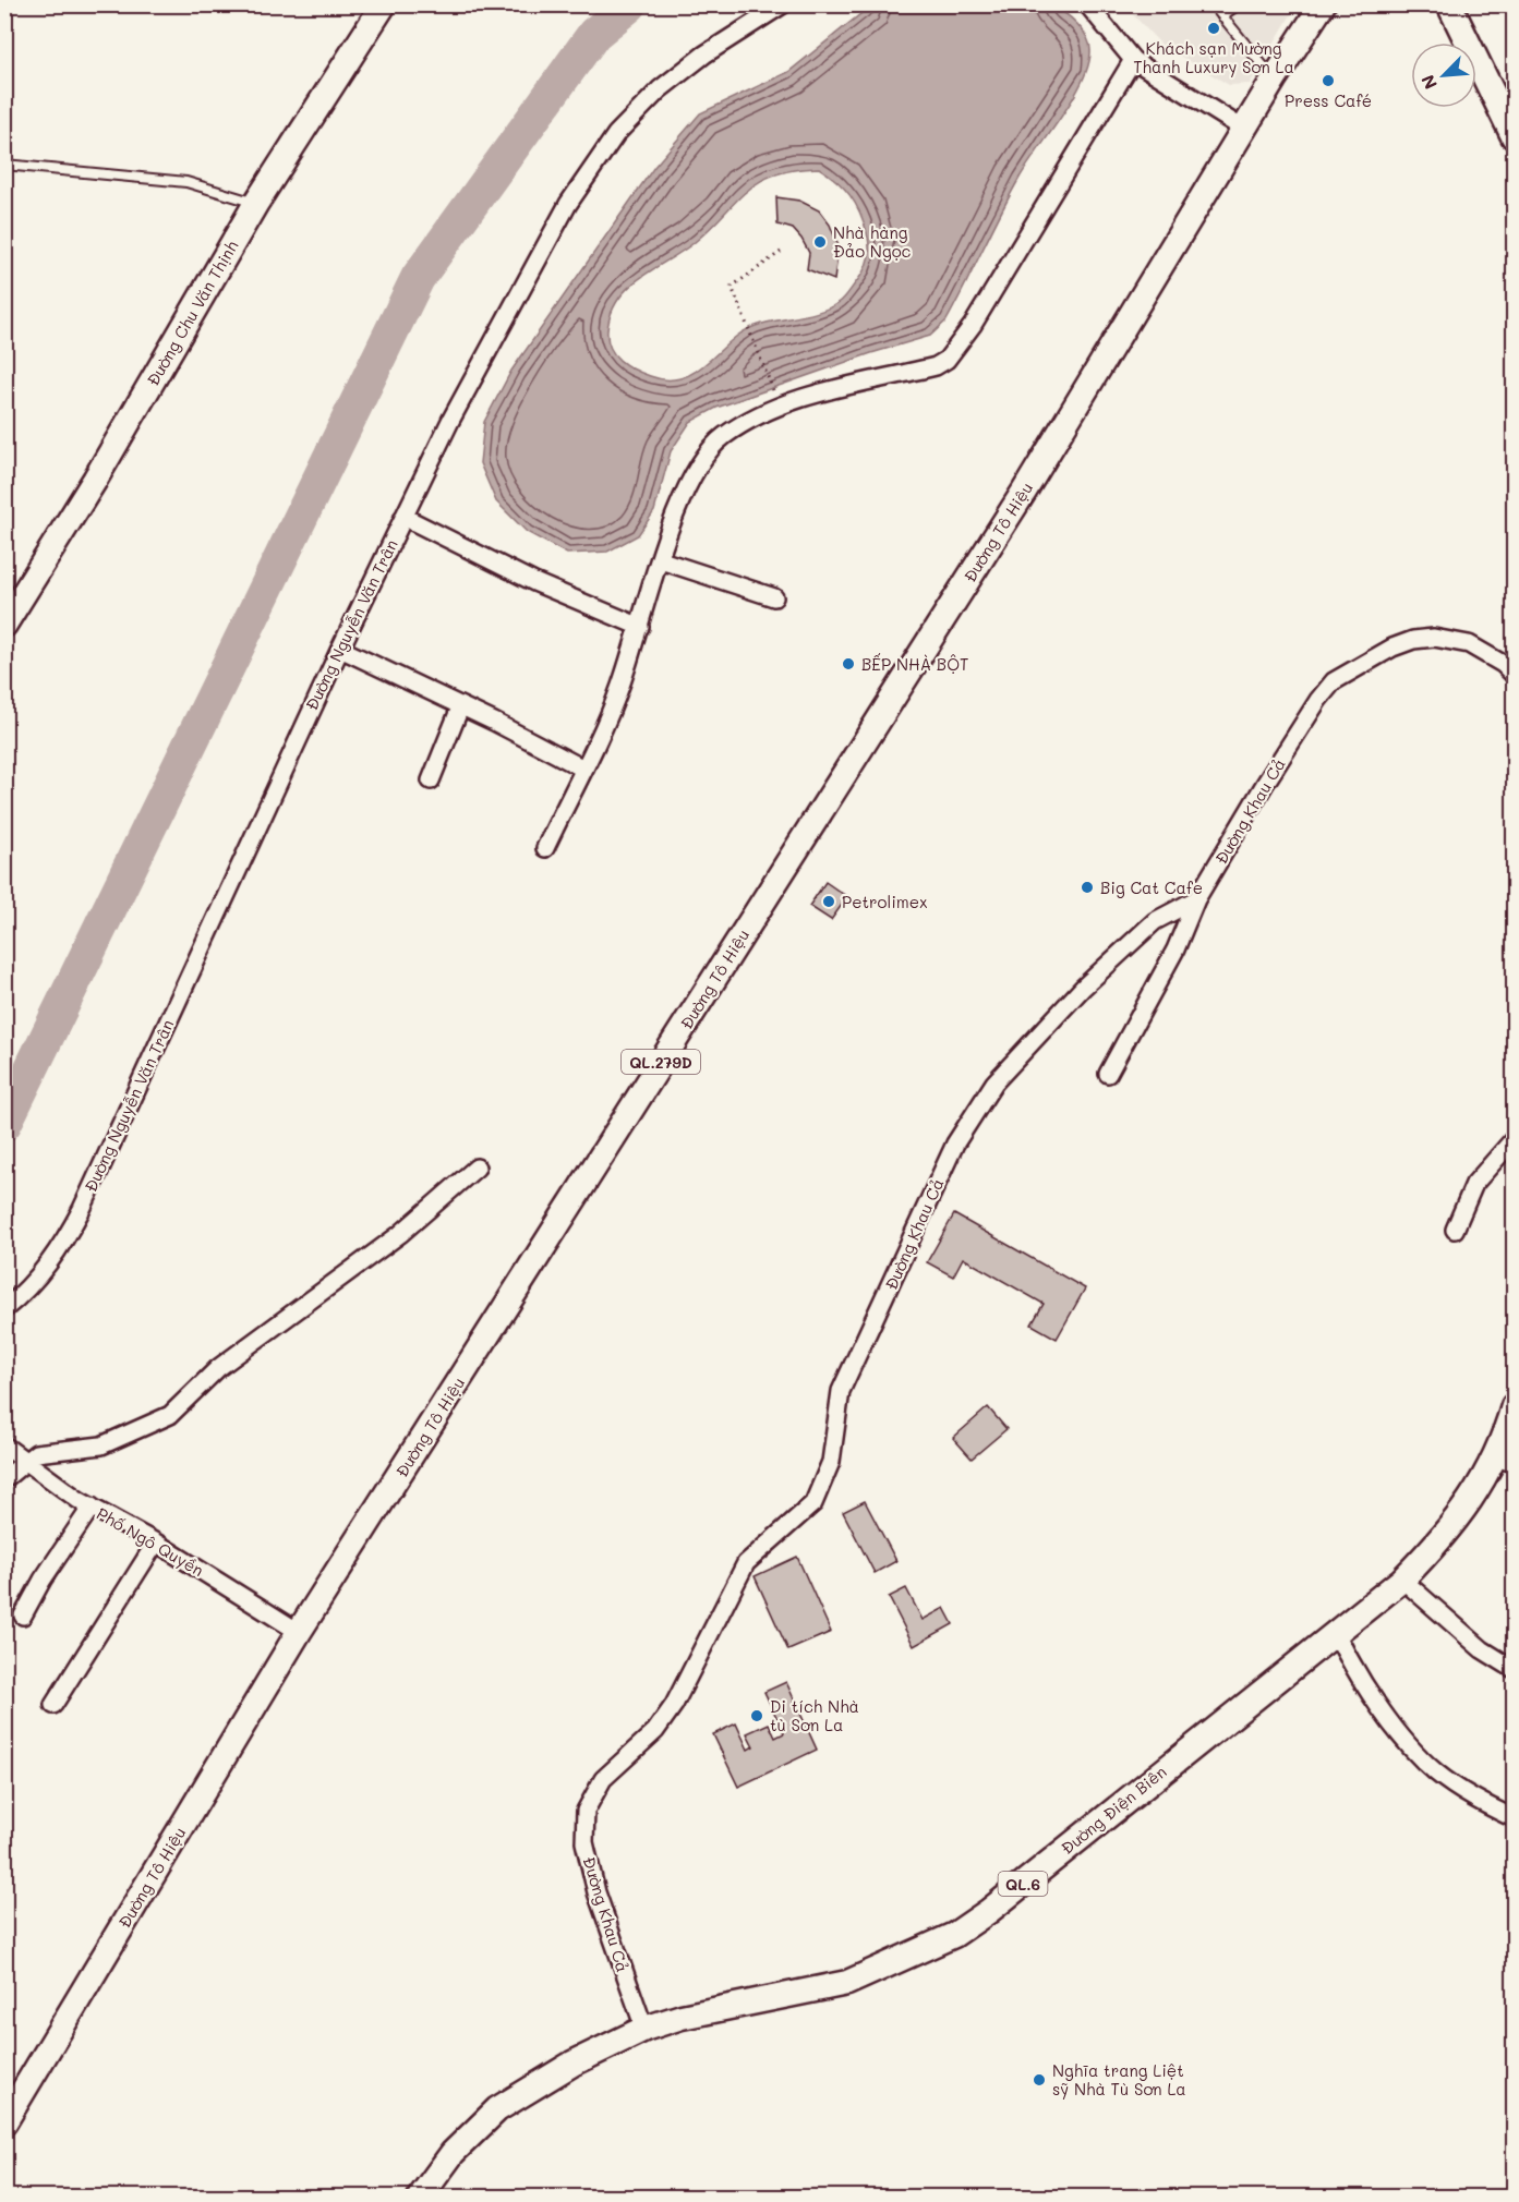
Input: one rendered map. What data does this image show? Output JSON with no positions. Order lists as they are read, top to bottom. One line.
{"streets":{"main road":["Đường Chu Văn Thịnh","Đường Tô Hiệu","QL.279D","Đường Điện Biên","QL.6"],"street":["Đường Nguyễn Văn Trân","Đường Khau Cả","Phố Ngô Quyền"]},"crossings":[["Đường Tô Hiệu","Phố Ngô Quyền"],["Đường Khau Cả","Đường Điện Biên"]],"places":["Khách sạn Mường Thanh Luxury Sơn La","Press Café","Nhà hàng Đảo Ngọc","BẾP NHÀ BỘT","Big Cat Cafe","Petrolimex","Di tích Nhà tù Sơn La","Nghĩa trang Liệt sỹ Nhà Tù Sơn La"],"north":"bottom left"}
